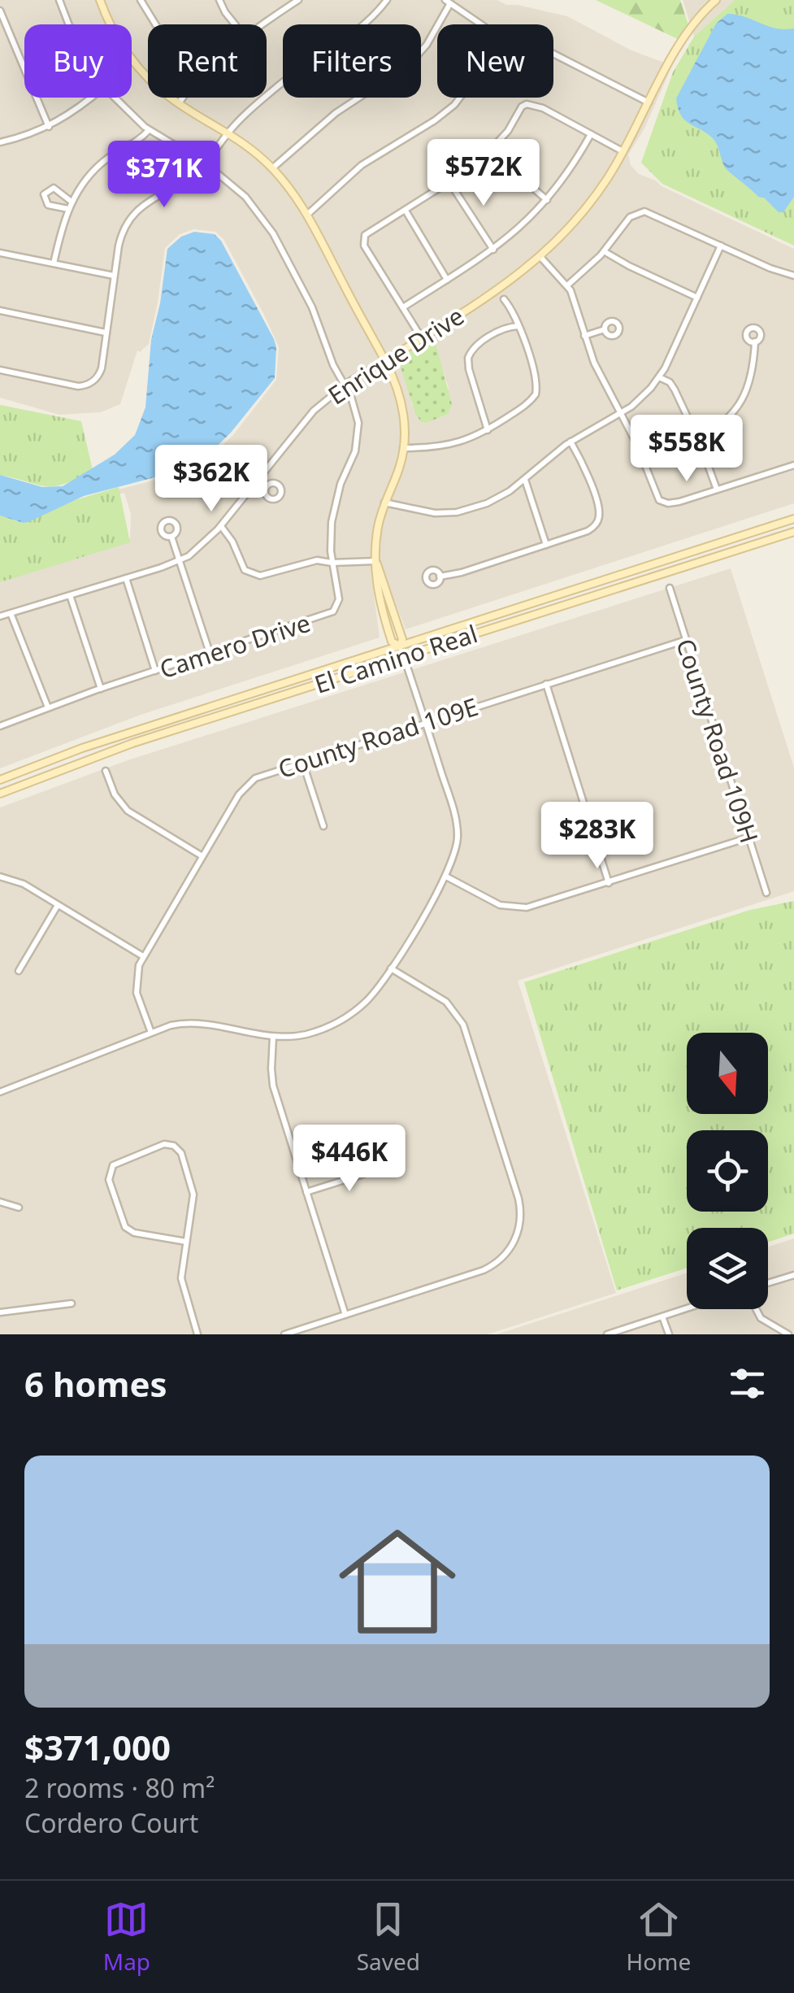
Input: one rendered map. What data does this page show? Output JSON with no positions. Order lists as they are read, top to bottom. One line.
{"streets":{"main road":["Enrique Drive","El Camino Real"],"street":["Camero Drive","County Road 109E","County Road 109H"]},"crossings":[["Enrique Drive","Camero Drive"],["County Road 109E","County Road 109H"]],"north":"bottom","page":{"chip":["Buy","Rent","Filters","New"],"price":["$572K","$371K","$558K","$362K","$283K","$446K"],"heading":"6 homes","list":[{"name":"$371,000","note":"2 rooms · 80 m² · Cordero Court"}],"tabs":["Map","Saved","Home"]}}
